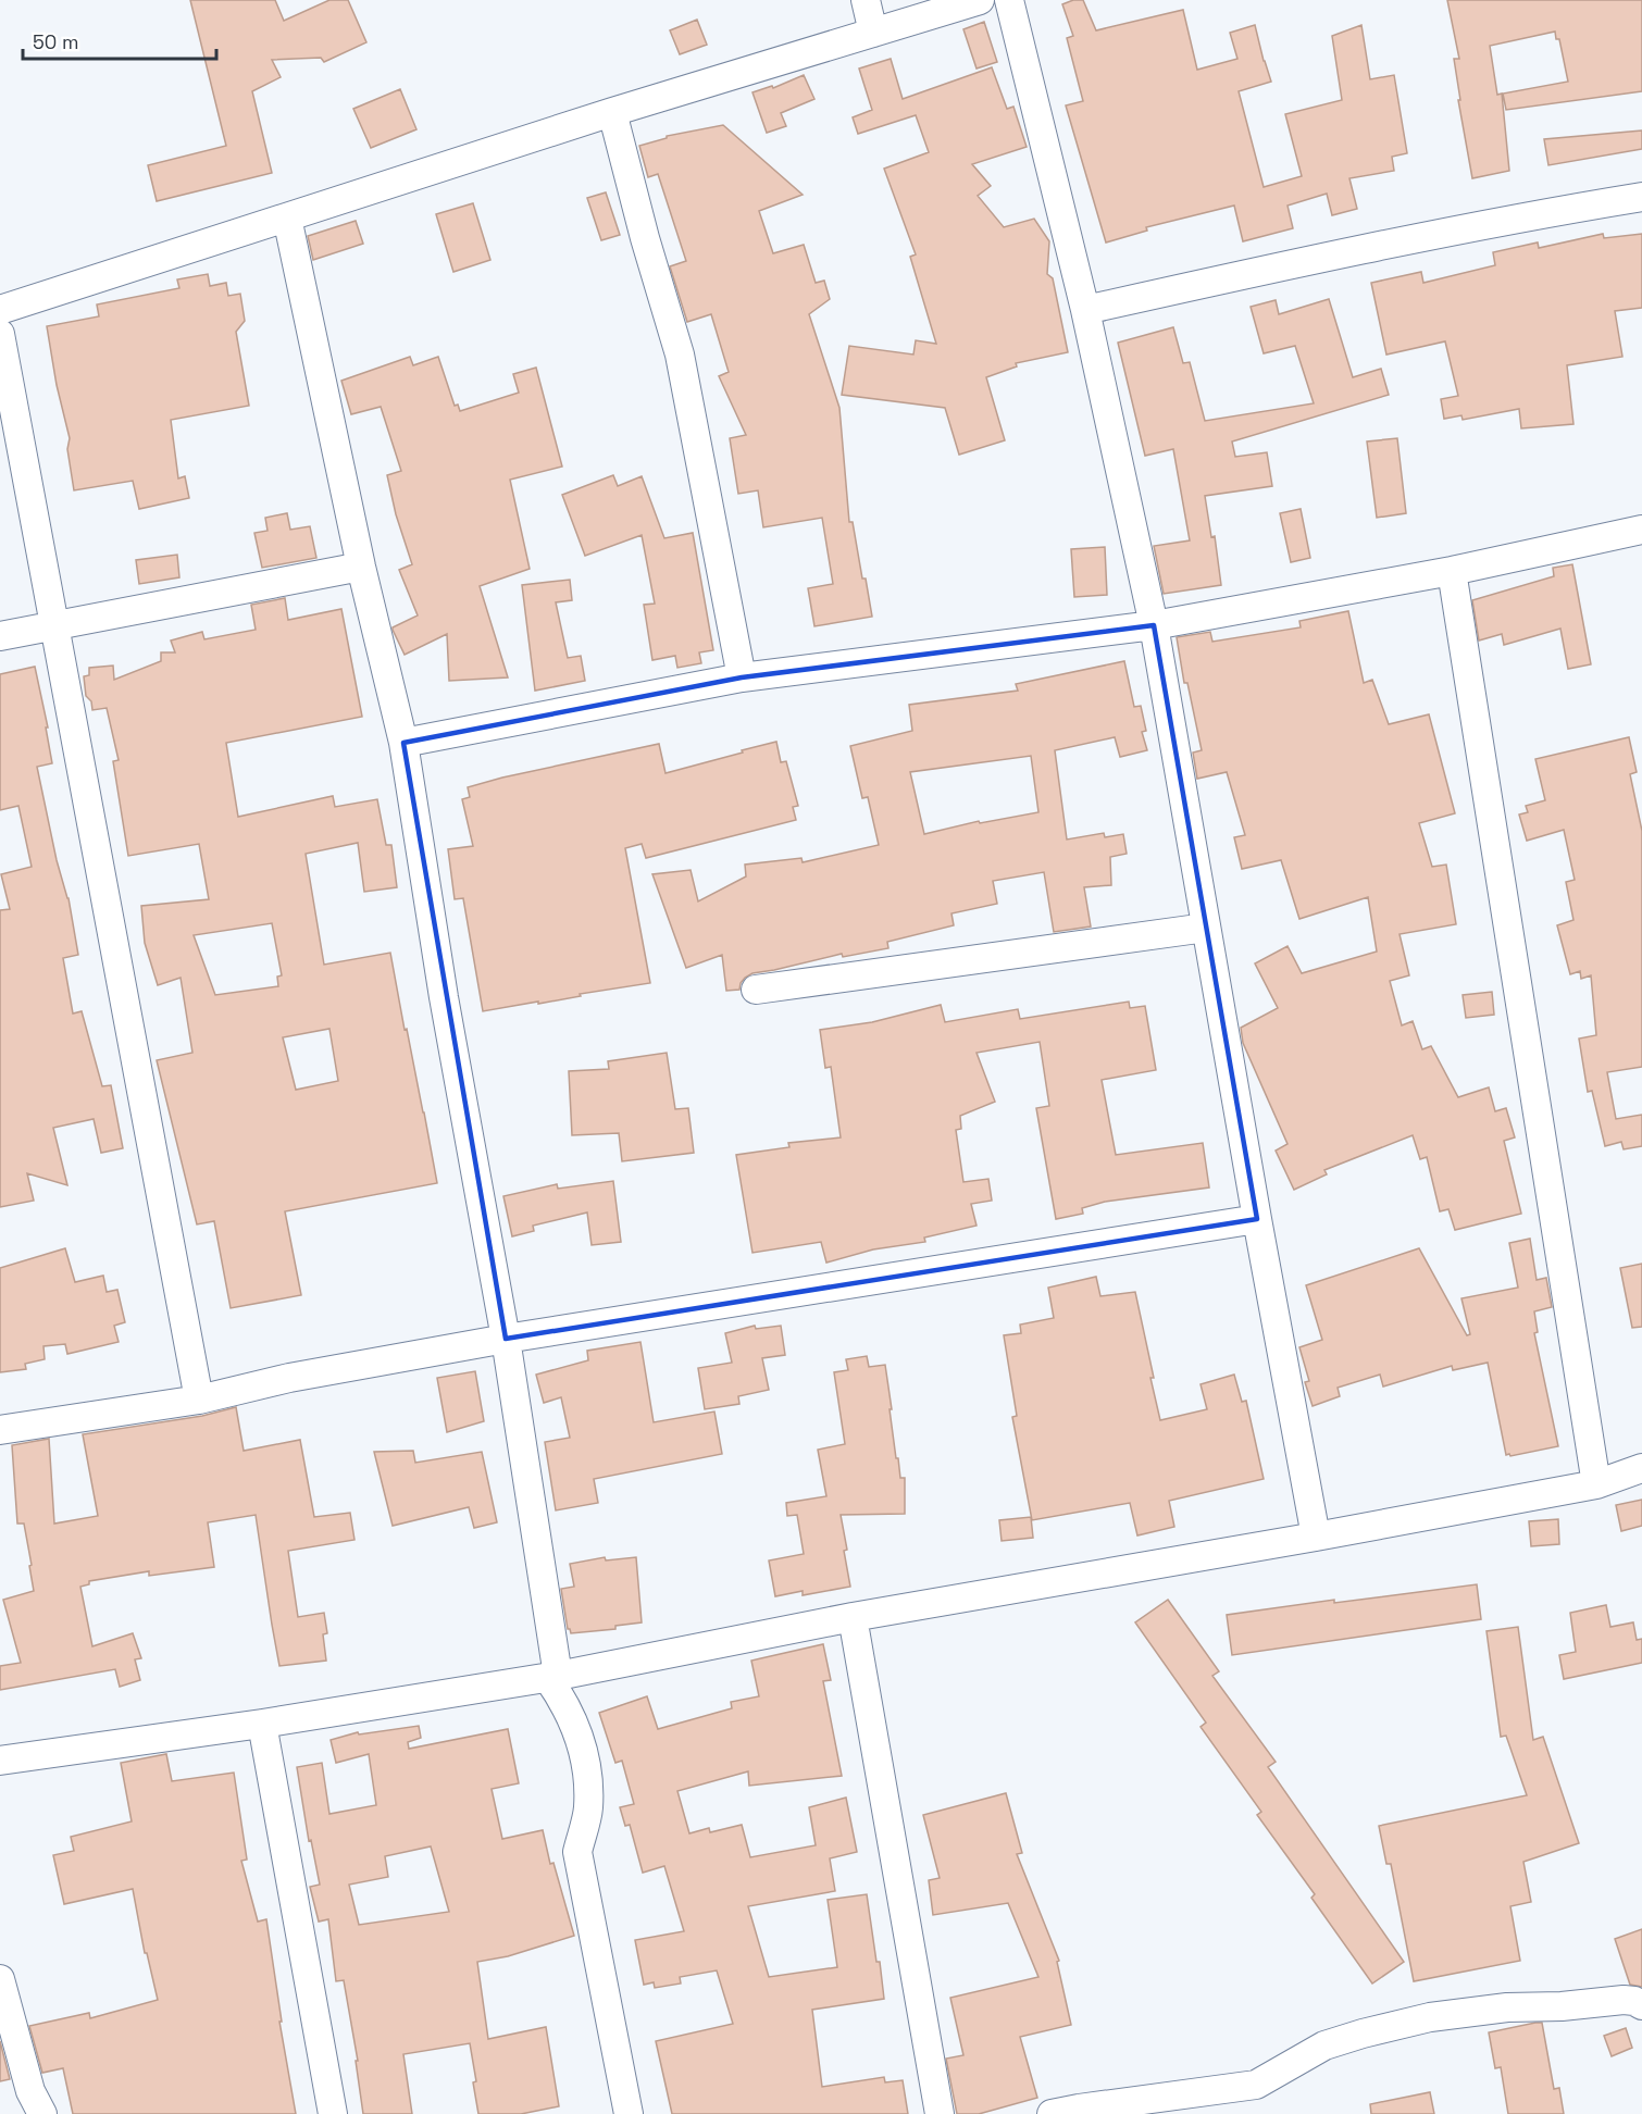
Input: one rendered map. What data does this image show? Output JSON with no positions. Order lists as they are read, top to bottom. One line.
{"scale_bar":"50 m"}
